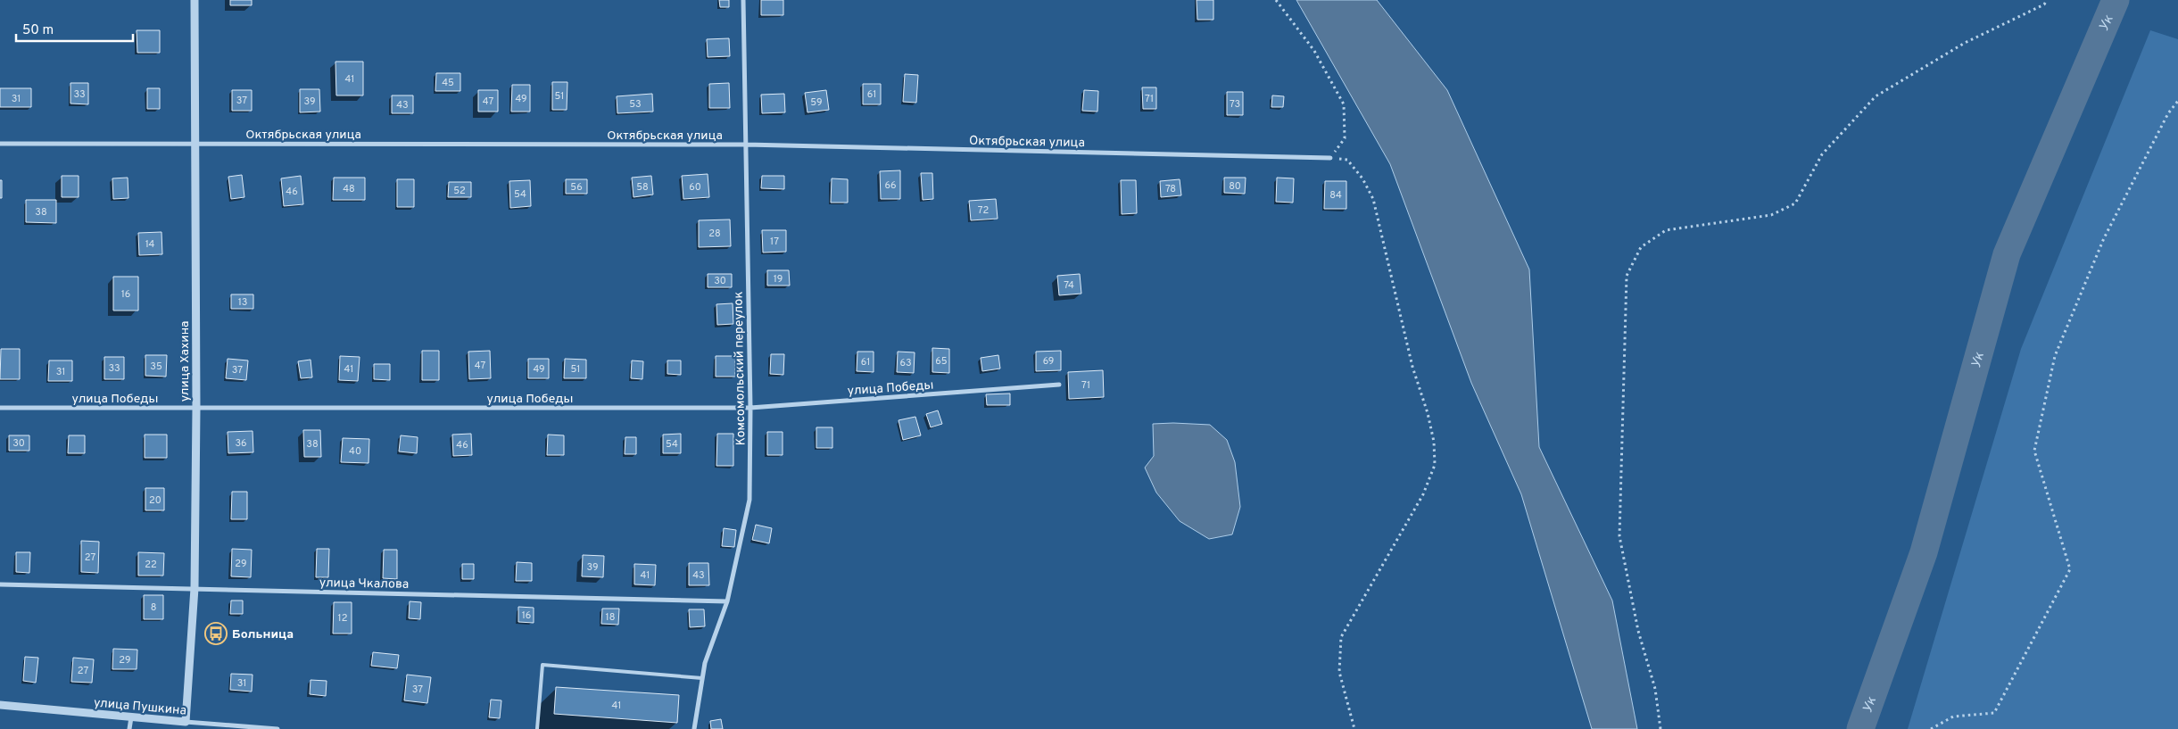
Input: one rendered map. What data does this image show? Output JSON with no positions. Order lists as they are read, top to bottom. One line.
{"streets":{"street":["Октябрьская улица","улица Хахина","Комсомольский переулок","улица Победы","улица Чкалова","улица Пушкина"]},"crossings":[["Октябрьская улица","улица Хахина"],["Октябрьская улица","Комсомольский переулок"],["улица Хахина","улица Победы"],["улица Хахина","улица Чкалова"],["улица Хахина","улица Пушкина"],["Комсомольский переулок","улица Победы"],["Комсомольский переулок","улица Чкалова"]],"water":["Ук"],"places":{"bus stop":["Больница"]},"house_numbers":["41","45","33","61","51","31","49","71","37","39","47","59","53","73","43","66","80","56","58","60","48","78","52","46","54","84","72","38","28","17","14","19","30","74","16","13","65","69","61","63","47","35","33","41","49","51","37","31","71","30","36","38","54","46","40","20","27","29","22","39","41","43","8","16","18","12","29","27","31","37","41"],"scale_bar":"50 m"}
